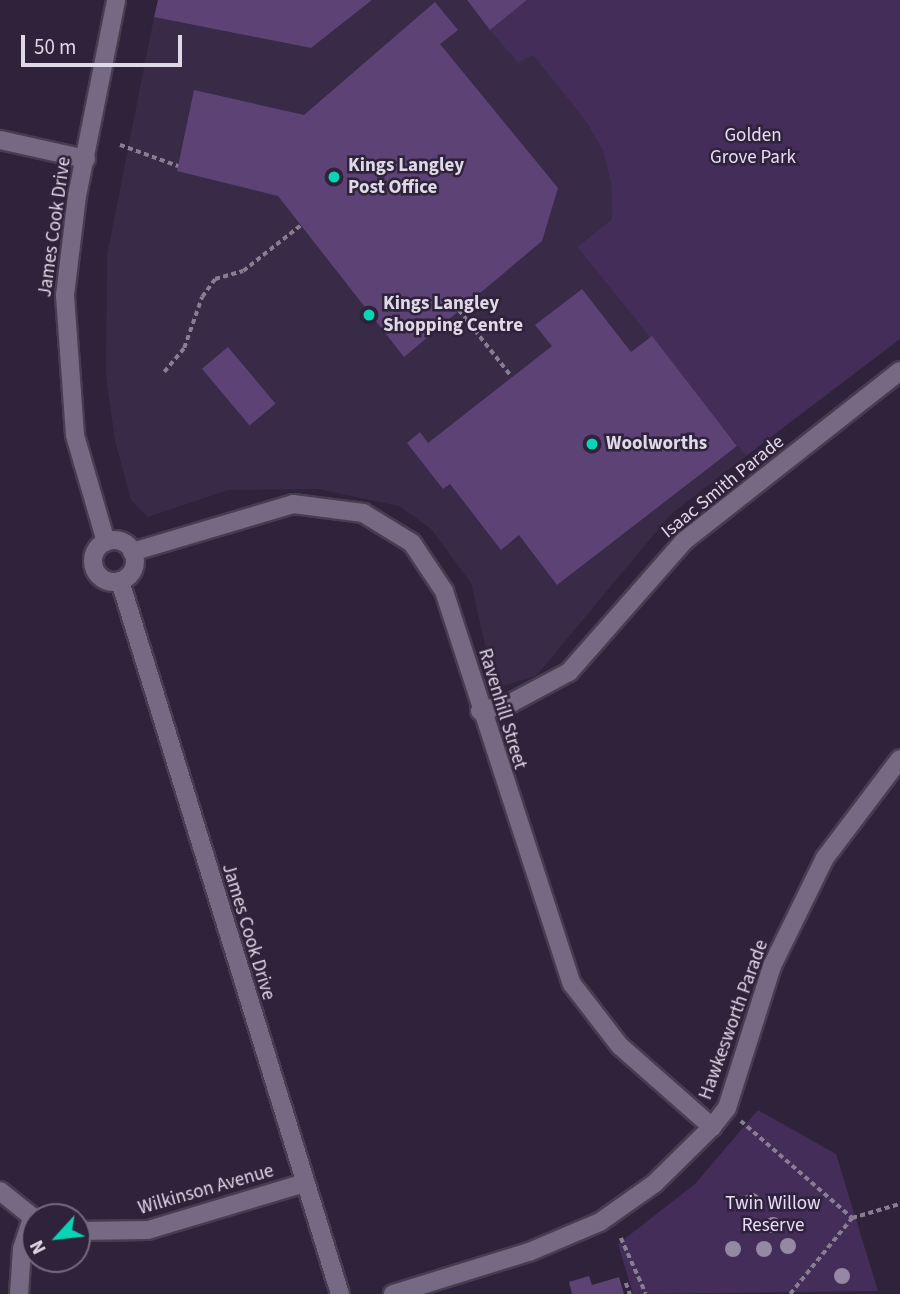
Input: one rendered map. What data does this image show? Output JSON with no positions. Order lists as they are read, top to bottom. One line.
{"streets":{"street":["James Cook Drive","Isaac Smith Parade","Ravenhill Street","Hawkesworth Parade","Wilkinson Avenue"]},"crossings":[["James Cook Drive","Ravenhill Street"],["James Cook Drive","Wilkinson Avenue"],["Isaac Smith Parade","Ravenhill Street"],["Ravenhill Street","Hawkesworth Parade"]],"parks":["Golden Grove Park","Twin Willow Reserve"],"places":["Kings Langley Post Office","Kings Langley Shopping Centre","Woolworths"],"scale_bar":"50 m","north":"bottom left"}
